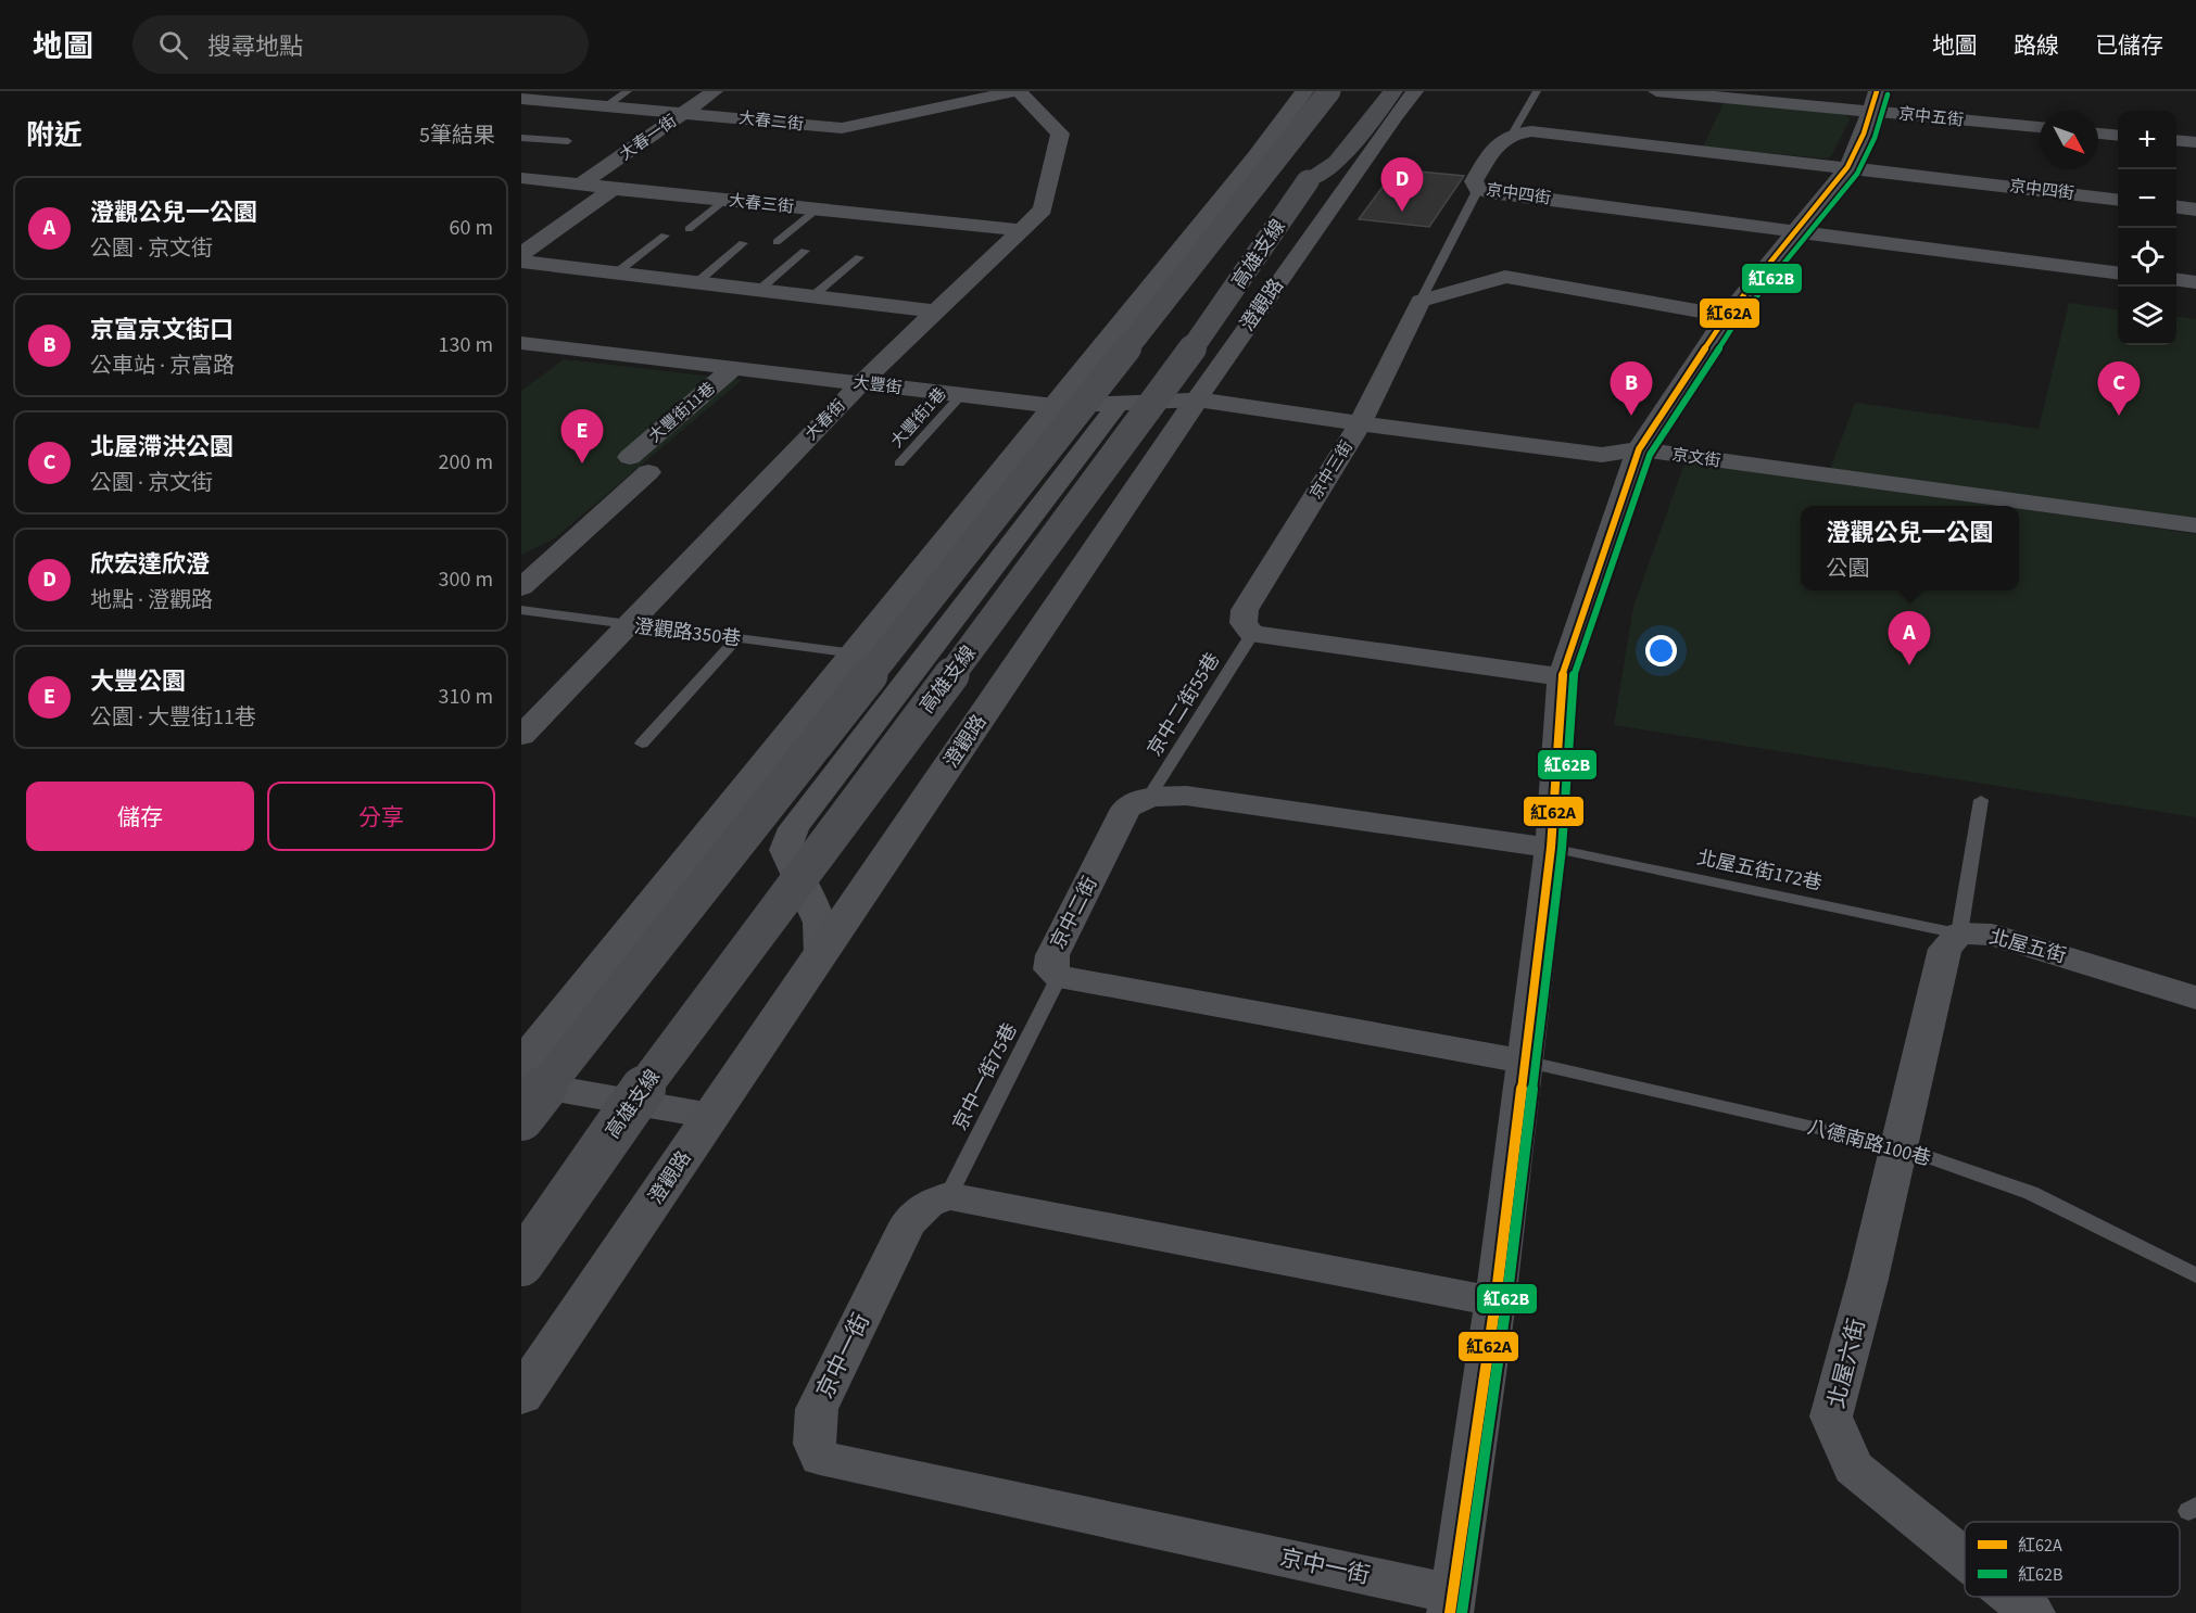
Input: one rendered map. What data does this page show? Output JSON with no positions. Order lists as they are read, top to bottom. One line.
{"streets":{"highway":["高雄支線"],"street":["京中五街","大春二街","大春一街","京中四街","大春三街","澄觀路","大豐街","大豐街11巷","大春街","京文街","京中三街","京中二街","北屋五街","京中一街","北屋六街"],"lane":["大豐街1巷","澄觀路350巷","京中二街55巷","北屋五街172巷","京中一街75巷","八德南路100巷"]},"crossings":[["大春二街","大春一街"],["大春二街","大春街"],["大春一街","大春三街"],["大春三街","大春街"],["澄觀路","大豐街"],["澄觀路","京文街"],["大豐街","大豐街11巷"],["大豐街","大豐街1巷"],["大豐街","大春街"],["大豐街","京文街"],["大春街","澄觀路350巷"],["京文街","京中三街"],["京中三街","京中二街55巷"],["京中二街55巷","京中二街"],["北屋五街172巷","北屋五街"],["京中二街","京中一街75巷"],["京中二街","八德南路100巷"],["京中一街75巷","京中一街"],["八德南路100巷","北屋六街"]],"lines":["transit line 紅62A","transit line 紅62B"],"legend":["紅62A","紅62B"],"north":"bottom right","page":{"header":"地圖","search":"搜尋地點","nav":["地圖","路線","已儲存"],"heading":["附近","5筆結果"],"map_buttons":["+","−"],"pins":["D","B","C","E","A"],"list":[{"mark":"A","name":"澄觀公兒一公園","note":"公園 · 京文街","value":"60 m"},{"mark":"B","name":"京富京文街口","note":"公車站 · 京富路","value":"130 m"},{"mark":"C","name":"北屋滯洪公園","note":"公園 · 京文街","value":"200 m"},{"mark":"D","name":"欣宏達欣澄","note":"地點 · 澄觀路","value":"300 m"},{"mark":"E","name":"大豐公園","note":"公園 · 大豐街11巷","value":"310 m"}],"popup":["澄觀公兒一公園","公園"],"buttons":["儲存","分享"]}}
